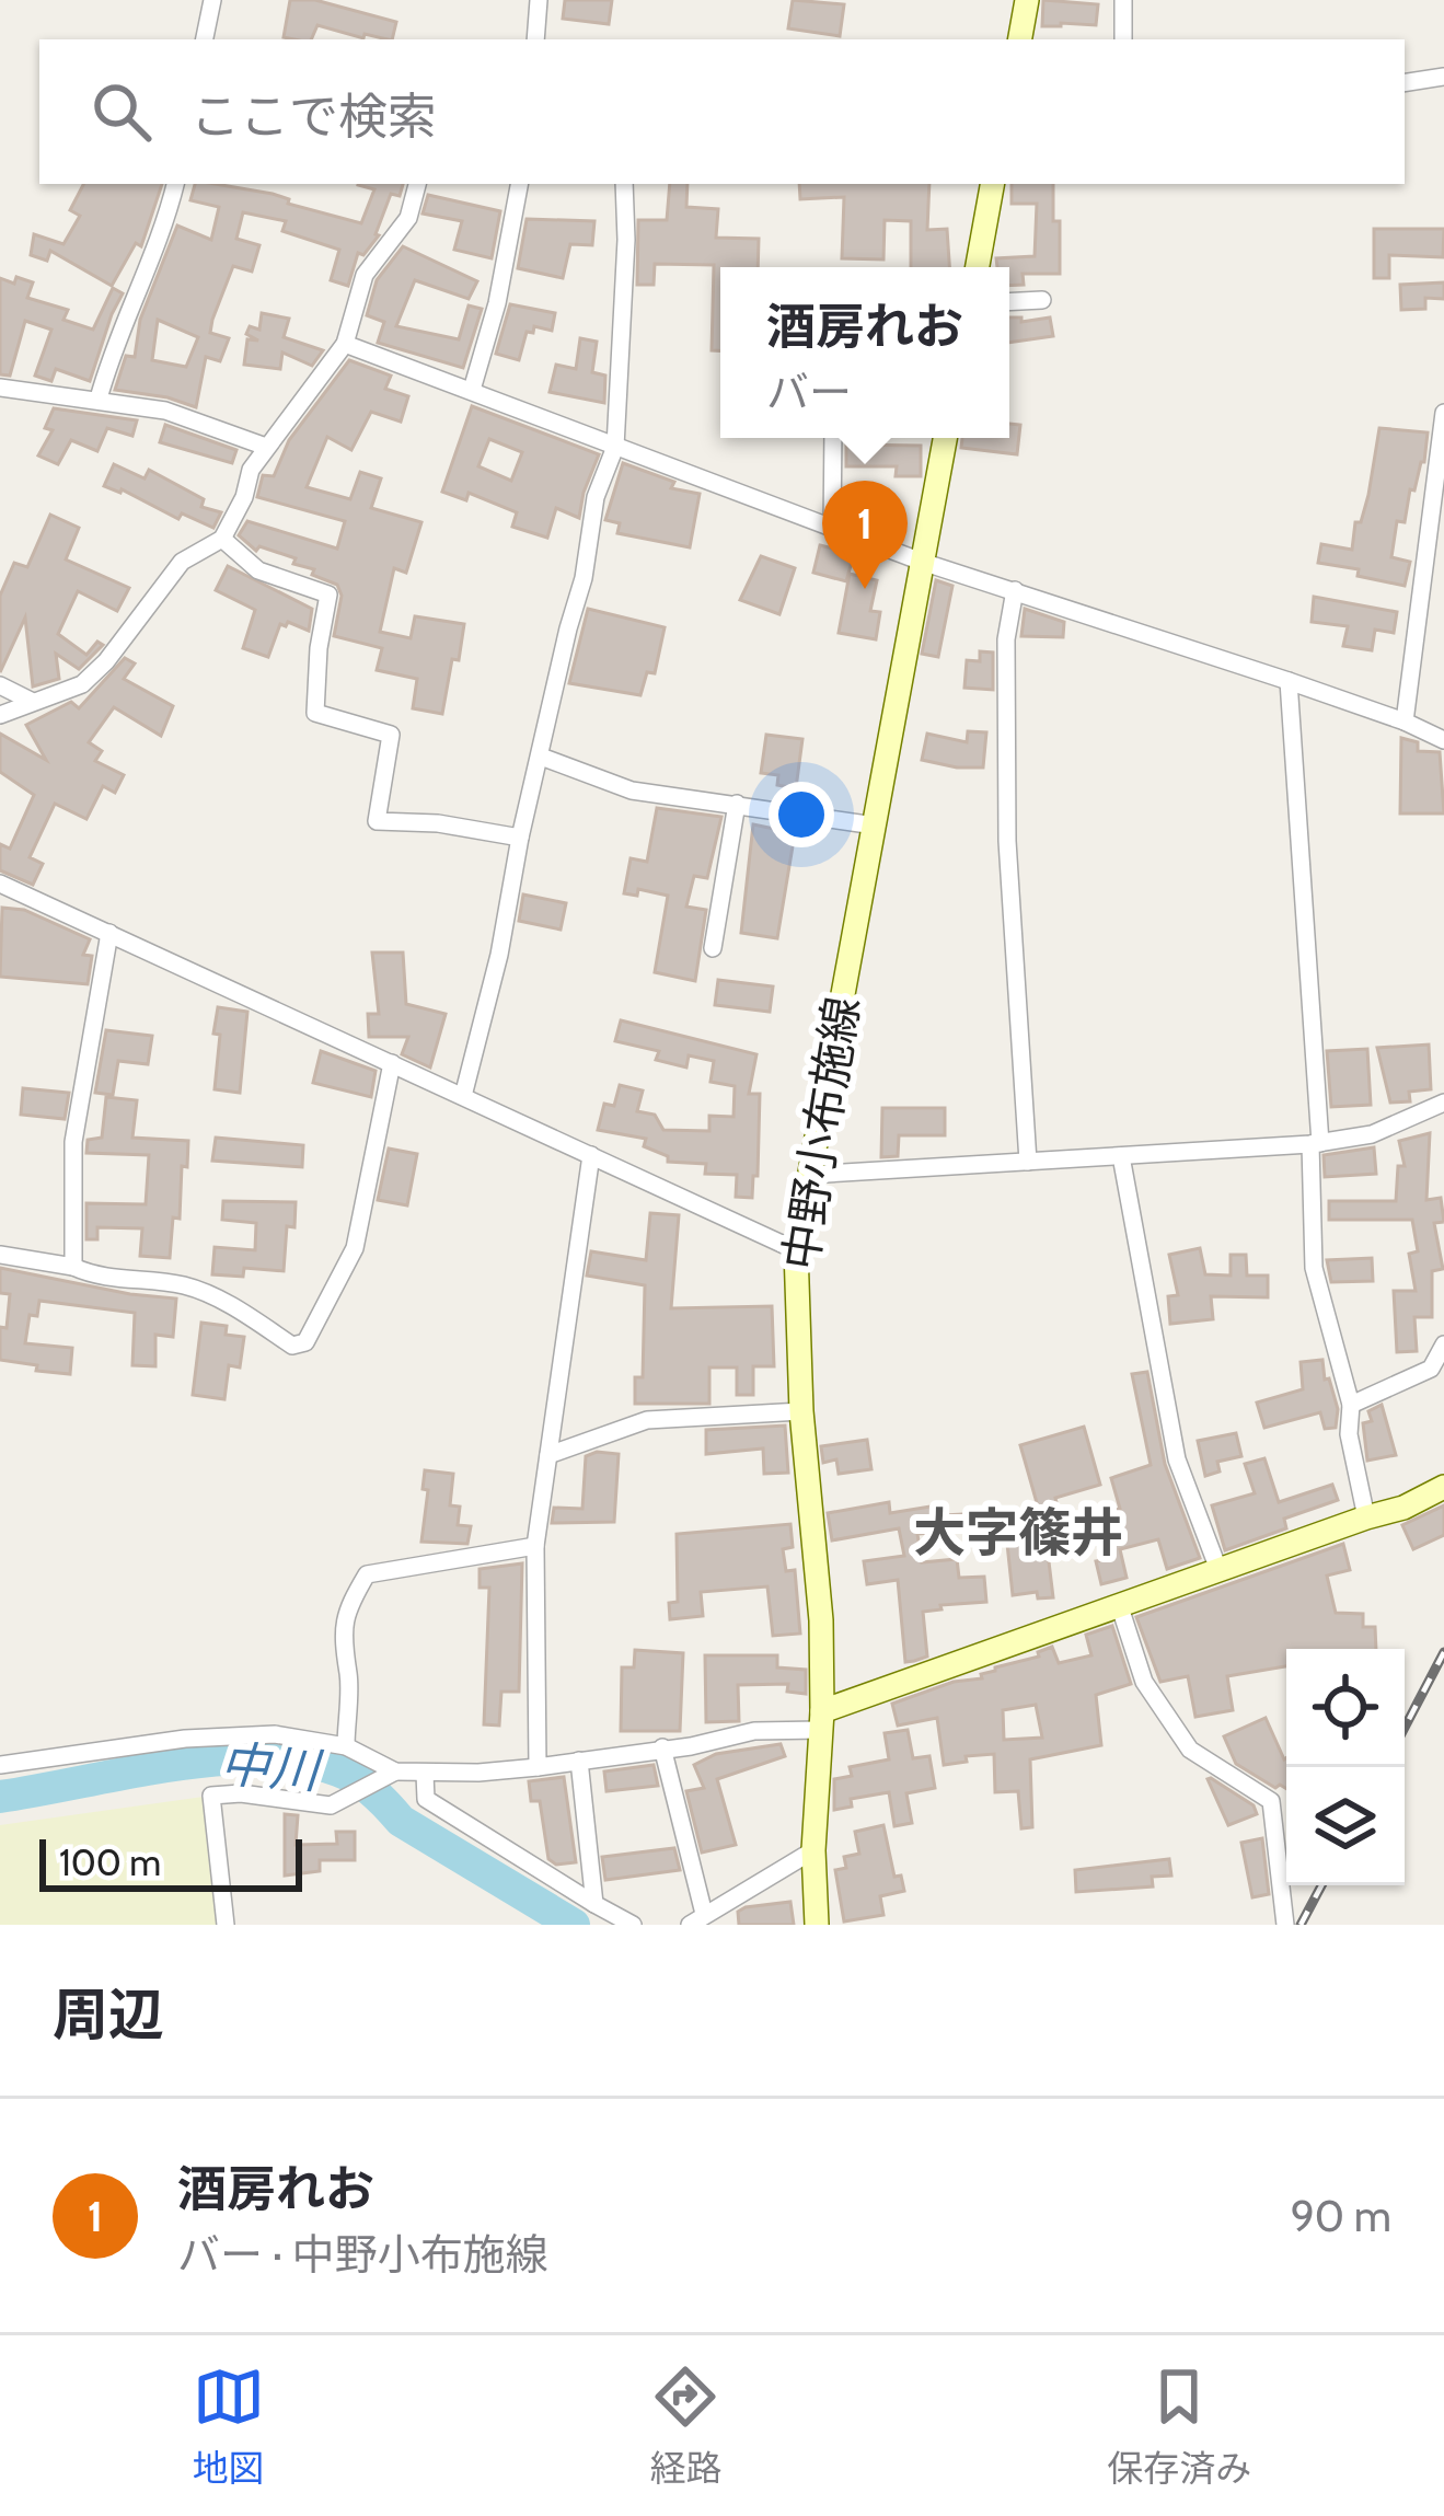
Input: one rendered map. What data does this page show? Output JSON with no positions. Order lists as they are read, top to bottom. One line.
{"streets":{"main road":["中野小布施線"]},"districts":["大字篠井"],"water":["中川"],"scale_bar":"100 m","page":{"search":"ここで検索","popup":["酒房れお","バー"],"pins":"1","scale":"100 m","heading":"周辺","list":[{"mark":"1","name":"酒房れお","note":"バー · 中野小布施線","value":"90 m"}],"nav":["地図","経路","保存済み"]}}
